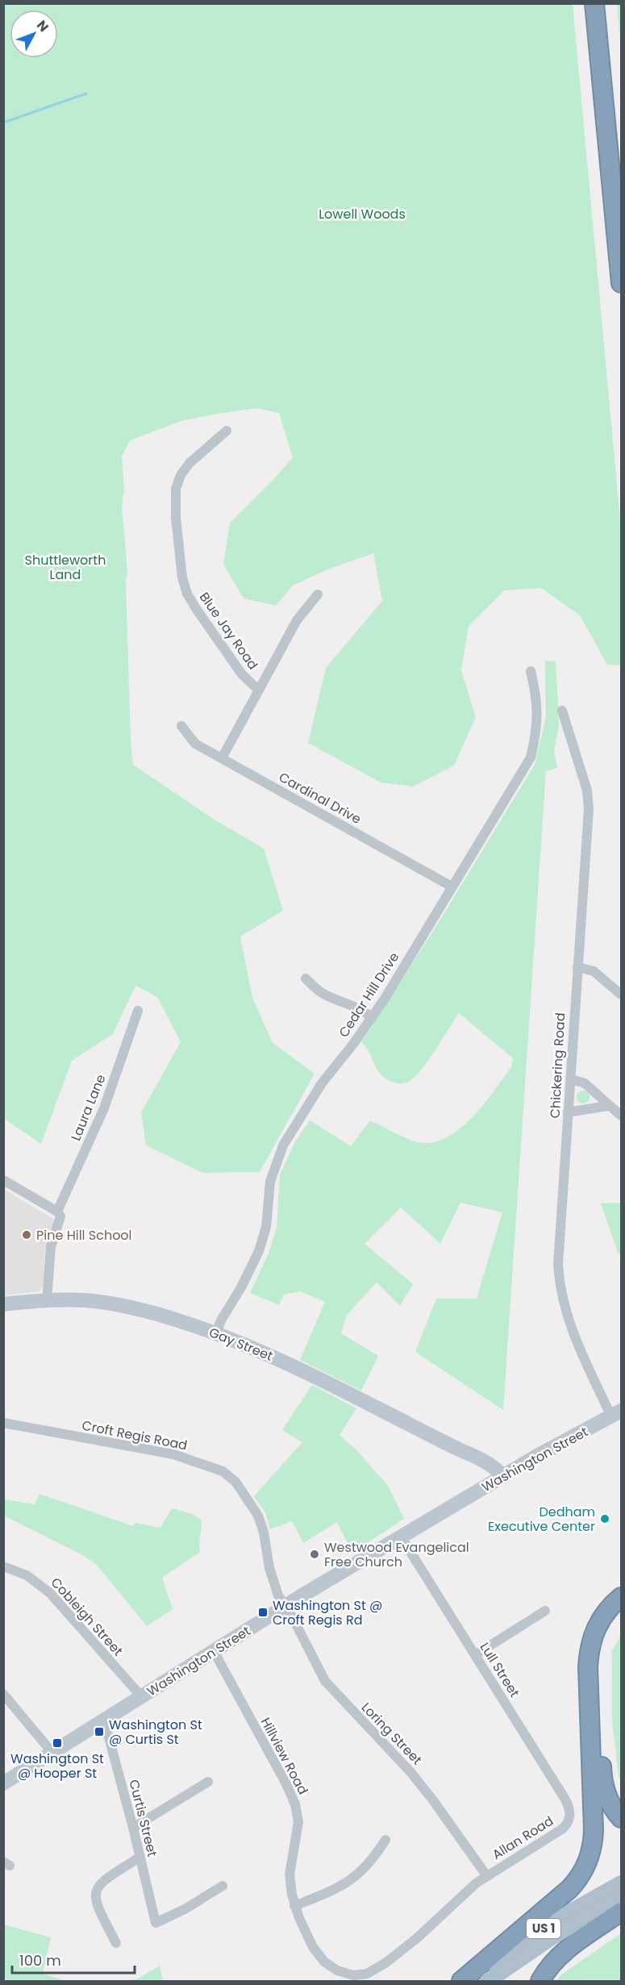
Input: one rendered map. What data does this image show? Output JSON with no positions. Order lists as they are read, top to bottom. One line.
{"streets":{"main road":["Gay Street","Washington Street","US 1"],"street":["Blue Jay Road","Cardinal Drive","Cedar Hill Drive","Chickering Road","Laura Lane","Croft Regis Road","Cobleigh Street","Lull Street","Loring Street","Hillview Road","Curtis Street","Allan Road"]},"crossings":[["Cardinal Drive","Cedar Hill Drive"],["Cedar Hill Drive","Gay Street"],["Chickering Road","Washington Street"],["Laura Lane","Gay Street"],["Gay Street","Washington Street"],["Croft Regis Road","Washington Street"],["Croft Regis Road","Loring Street"],["Washington Street","Cobleigh Street"],["Washington Street","Lull Street"],["Washington Street","Loring Street"],["Washington Street","Hillview Road"],["Washington Street","Curtis Street"],["Lull Street","Allan Road"],["Loring Street","Hillview Road"],["Loring Street","Allan Road"],["Hillview Road","Allan Road"]],"parks":["Lowell Woods","Shuttleworth Land"],"places":{"other":["Pine Hill School","Dedham Executive Center","Westwood Evangelical Free Church"],"transit":["Washington St @ Croft Regis Rd","Washington St @ Curtis St","Washington St @ Hooper St"]},"scale_bar":"100 m","north":"top right"}
